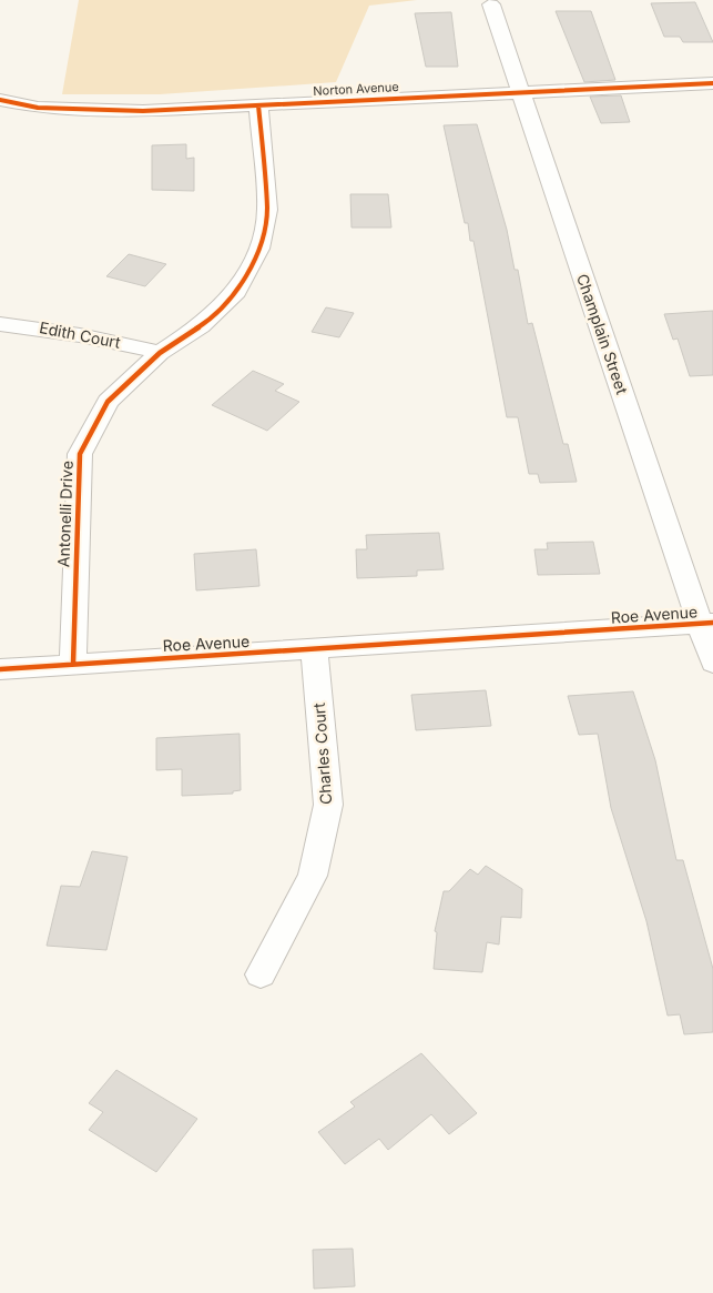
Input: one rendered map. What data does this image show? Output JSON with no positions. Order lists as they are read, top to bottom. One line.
{"streets":{"street":["Norton Avenue","Champlain Street","Edith Court","Antonelli Drive","Roe Avenue","Charles Court"]},"crossings":[["Norton Avenue","Champlain Street"],["Norton Avenue","Antonelli Drive"],["Champlain Street","Roe Avenue"],["Edith Court","Antonelli Drive"],["Antonelli Drive","Roe Avenue"],["Roe Avenue","Charles Court"]]}
